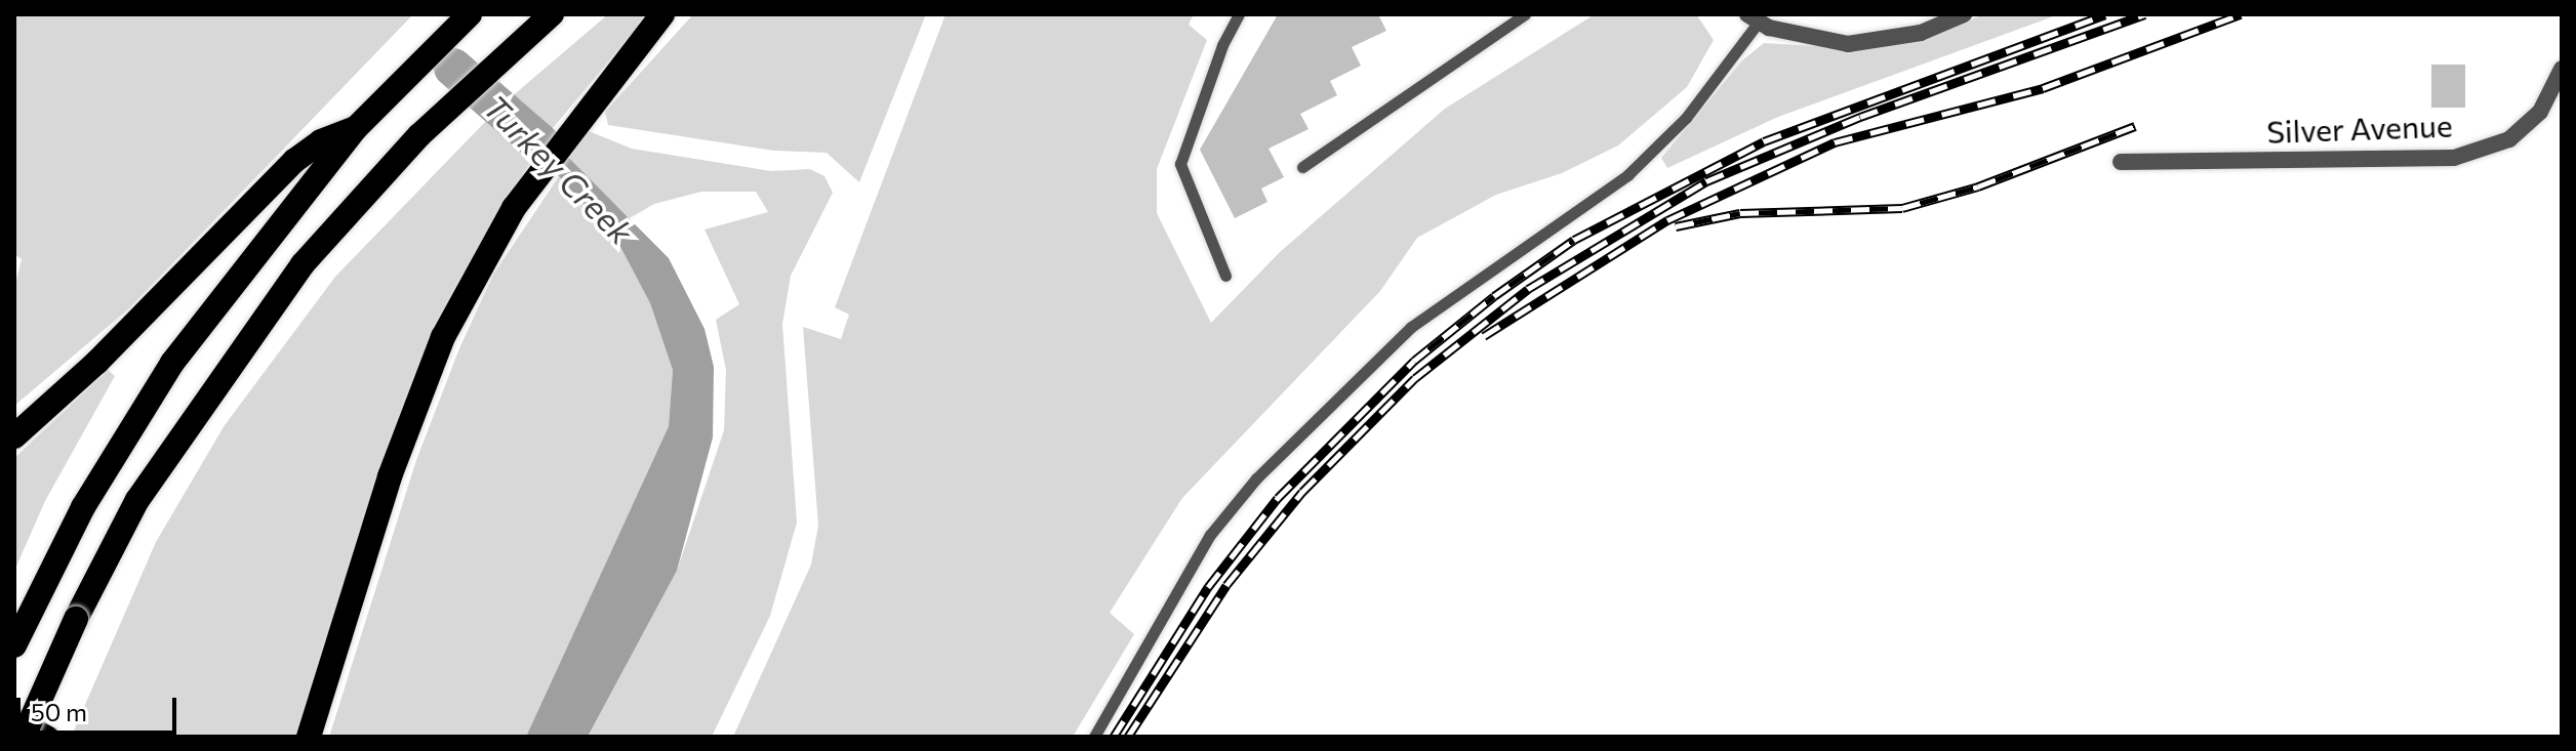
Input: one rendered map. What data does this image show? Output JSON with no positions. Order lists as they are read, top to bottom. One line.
{"streets":{"street":["Silver Avenue"]},"water":["Turkey Creek"],"scale_bar":"50 m"}
